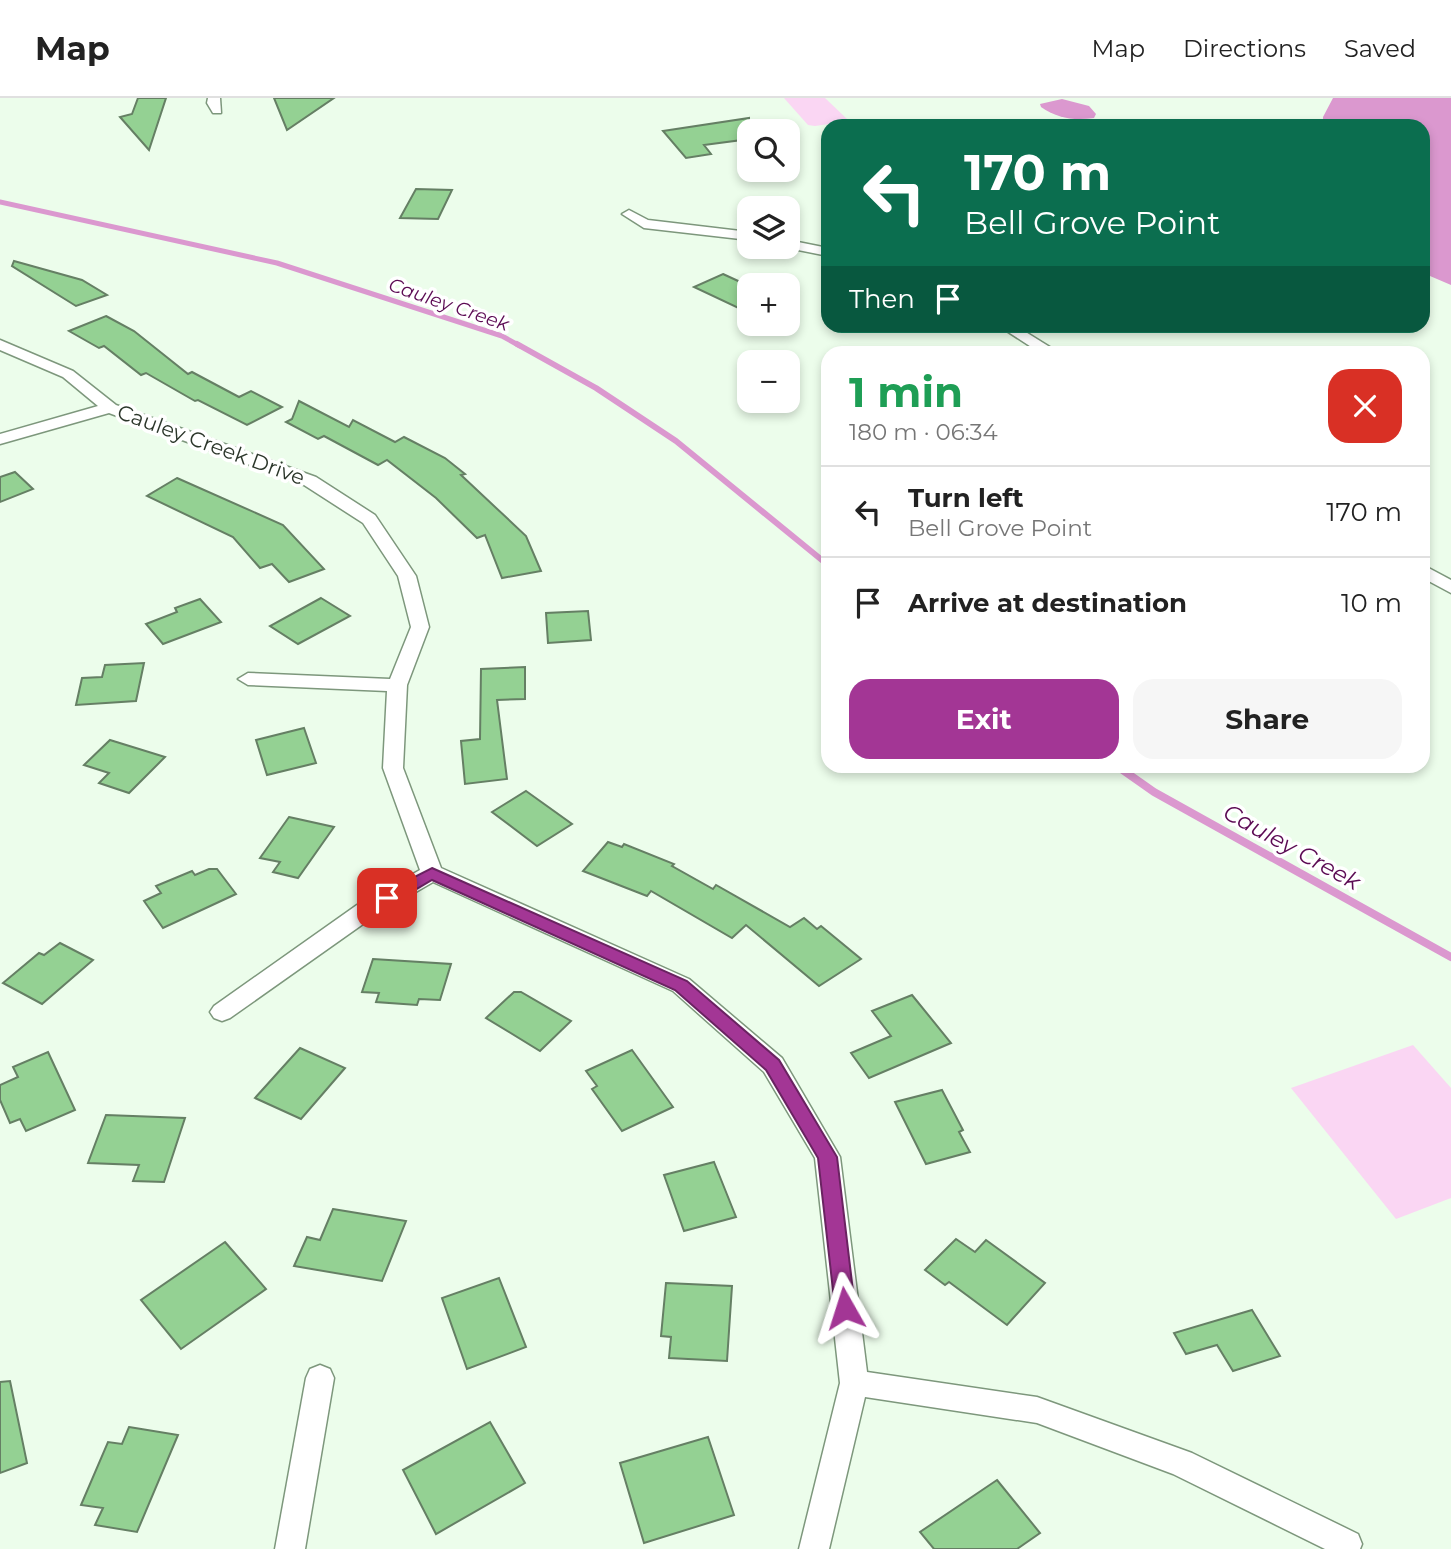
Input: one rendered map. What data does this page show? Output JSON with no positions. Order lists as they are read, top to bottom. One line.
{"streets":{"street":["Cauley Creek Drive"]},"water":["Cauley Creek"],"page":{"header":"Map","nav":["Map","Directions","Saved"],"map_buttons":["+","−"],"turn":["170 m","Bell Grove Point"],"then":"Then","heading":["1 min","180 m · 06:34"],"list":[{"name":"Turn left","note":"Bell Grove Point","value":"170 m"},{"name":"Arrive at destination","value":"10 m"}],"buttons":["Exit","Share"]}}
